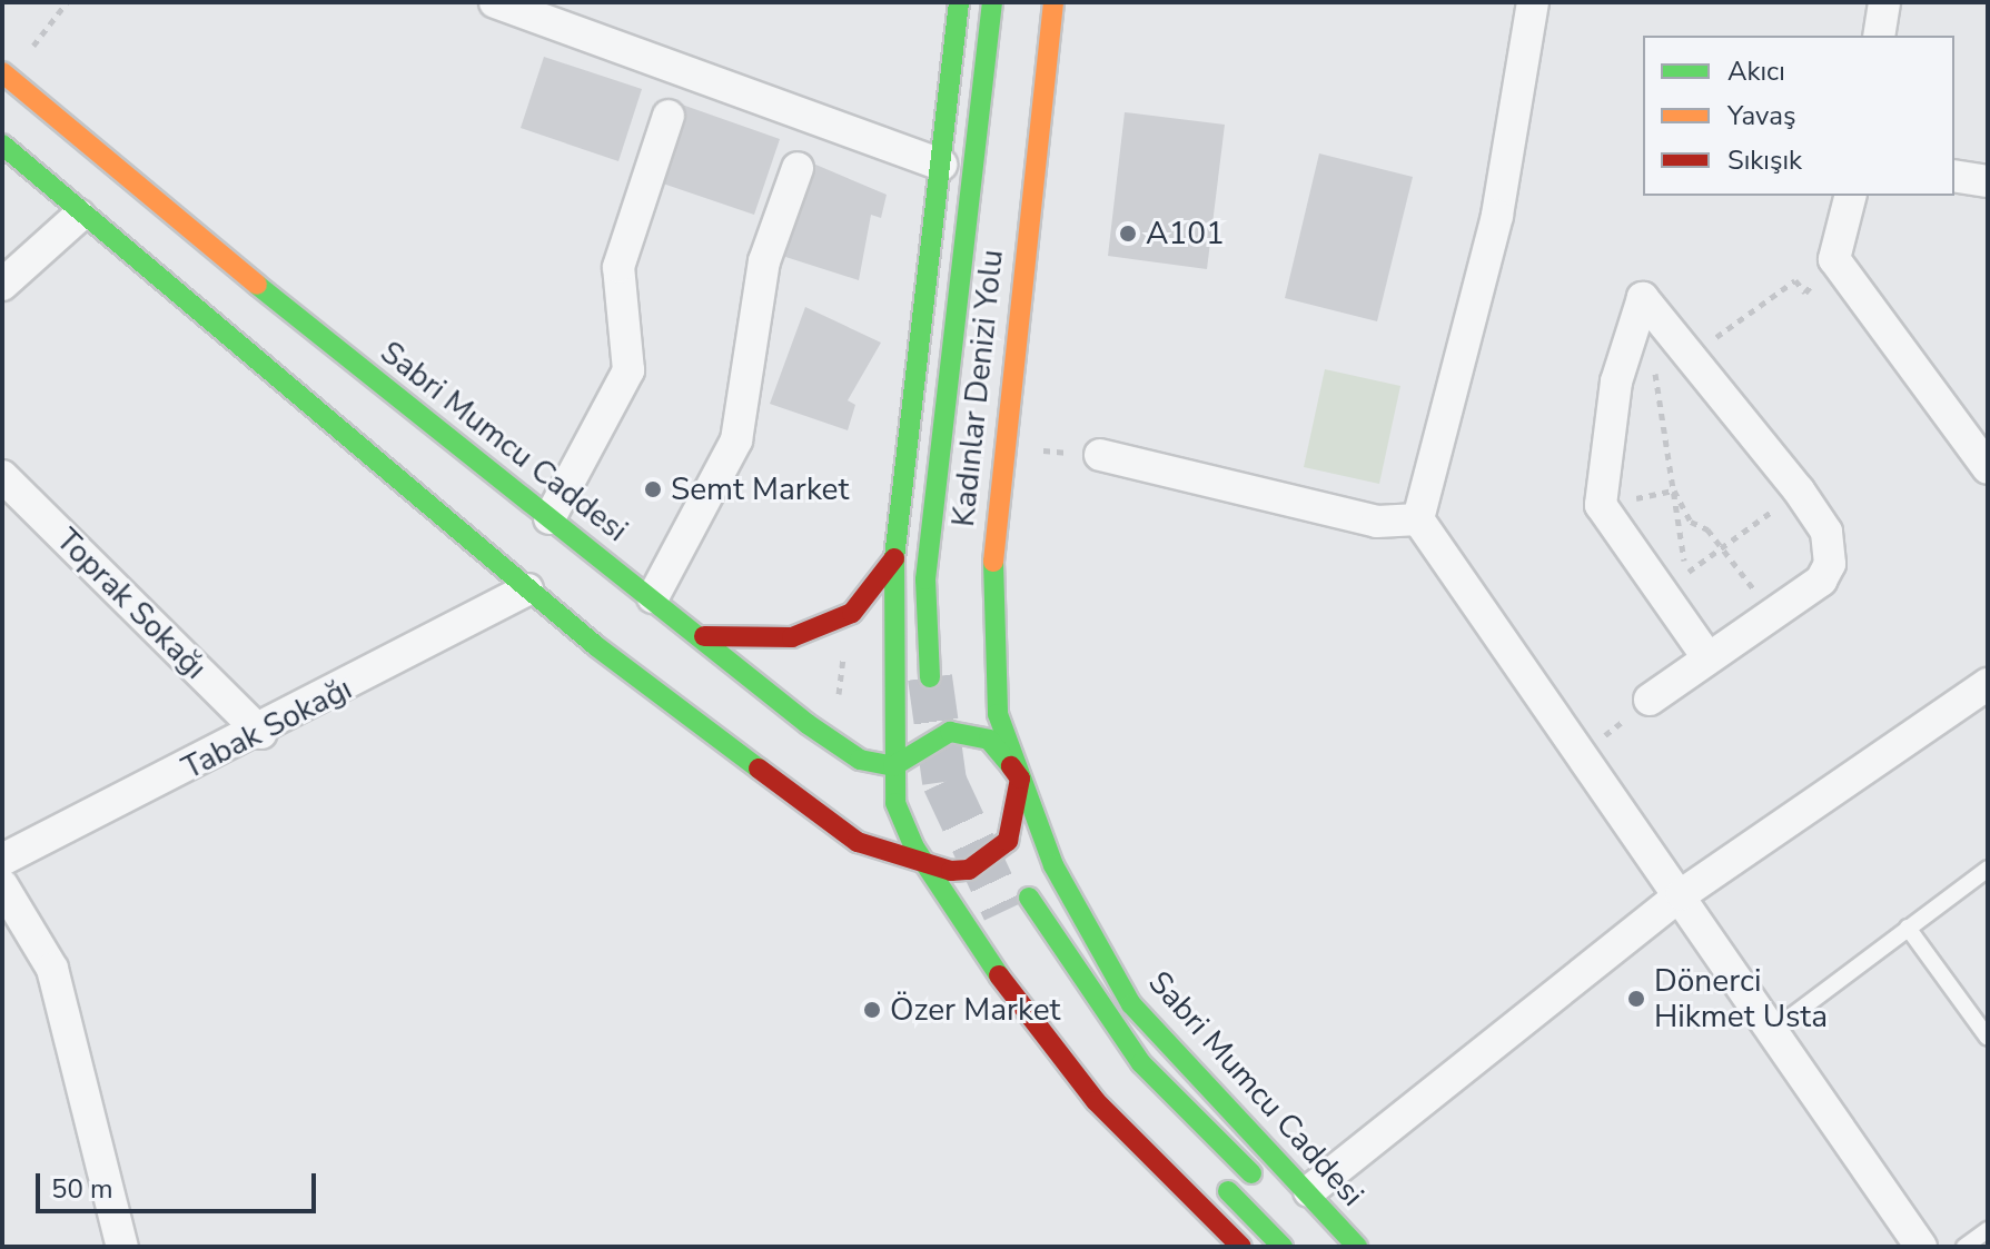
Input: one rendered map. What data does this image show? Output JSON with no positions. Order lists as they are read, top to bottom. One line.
{"streets":{"main road":["Kadınlar Denizi Yolu","Sabri Mumcu Caddesi"],"street":["Toprak Sokağı","Tabak Sokağı"]},"crossings":[["Kadınlar Denizi Yolu","Sabri Mumcu Caddesi"],["Toprak Sokağı","Tabak Sokağı"]],"places":["A101","Semt Market","Dönerci Hikmet Usta","Özer Market"],"legend":["Akıcı","Yavaş","Sıkışık"],"scale_bar":"50 m"}
